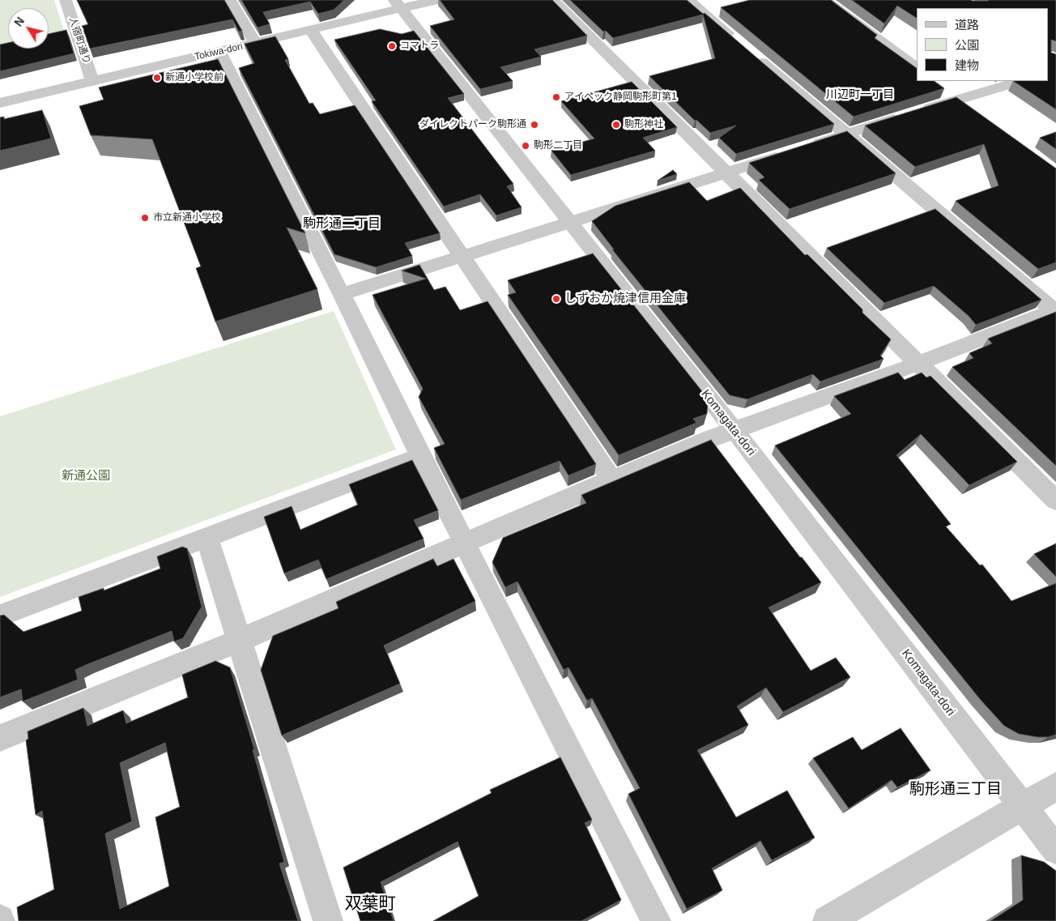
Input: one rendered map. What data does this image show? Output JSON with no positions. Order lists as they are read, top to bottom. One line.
{"streets":{"street":["人宿町通り","Tokiwa-dori","Komagata-dori"]},"crossings":[["人宿町通り","Tokiwa-dori"],["Tokiwa-dori","Komagata-dori"]],"districts":["川辺町一丁目","駒形通二丁目","駒形通三丁目","双葉町"],"parks":["新通公園"],"places":["コマトラ","新通小学校前","アイペック静岡駒形町第1","ダイレクトパーク駒形通","駒形神社","駒形二丁目","市立新通小学校","しずおか焼津信用金庫"],"legend":["道路","公園","建物"],"north":"top left"}
